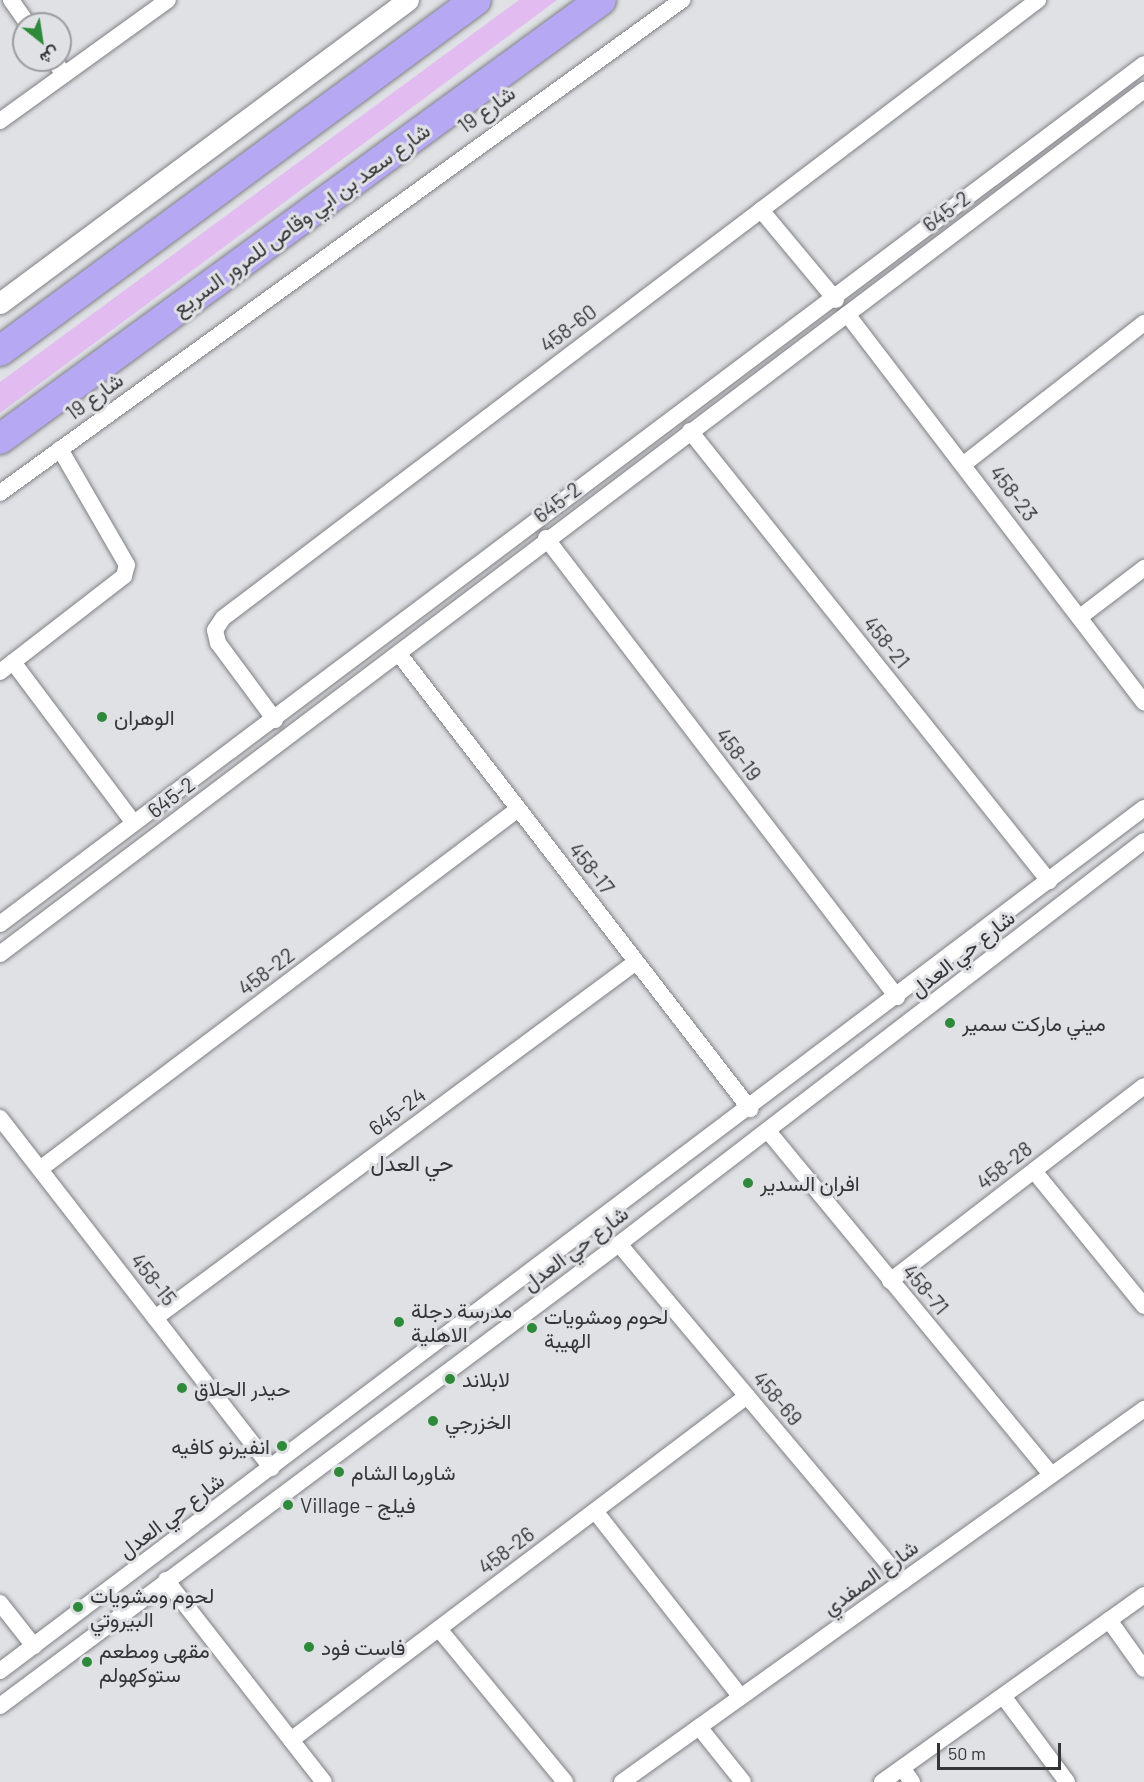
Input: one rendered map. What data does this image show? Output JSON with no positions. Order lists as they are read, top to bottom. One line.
{"streets":{"highway":["شارع سعد بن ابي وقاص للمرور السريع"],"street":["شارع 19","645-2","458-60","458-23","458-21","458-19","458-17","شارع حي العدل","458-22","645-24","458-28","458-15","458-71","458-69","458-26","شارع الصفدي"]},"crossings":[["645-2","458-60"],["645-2","458-23"],["645-2","458-21"],["645-2","458-19"],["645-2","458-17"],["458-21","شارع حي العدل"],["458-19","شارع حي العدل"],["458-17","شارع حي العدل"],["458-17","458-22"],["458-17","645-24"],["شارع حي العدل","458-15"],["شارع حي العدل","458-71"],["شارع حي العدل","458-69"],["458-22","458-15"],["645-24","458-15"],["458-28","458-71"],["458-71","شارع الصفدي"],["458-69","458-26"],["458-69","شارع الصفدي"]],"districts":["حي العدل"],"places":["الوهران","ميني ماركت سمير","افران السدير","مدرسة دجلة الاهلية","لحوم ومشويات الهيبة","لابلاند","حيدر الحلاق","الخزرجي","انفيرنو كافيه","شاورما الشام","Village - فيلج","لحوم ومشويات البيروتي","فاست فود","مقهى ومطعم ستوكهولم"],"scale_bar":"50 m","north":"bottom right"}
